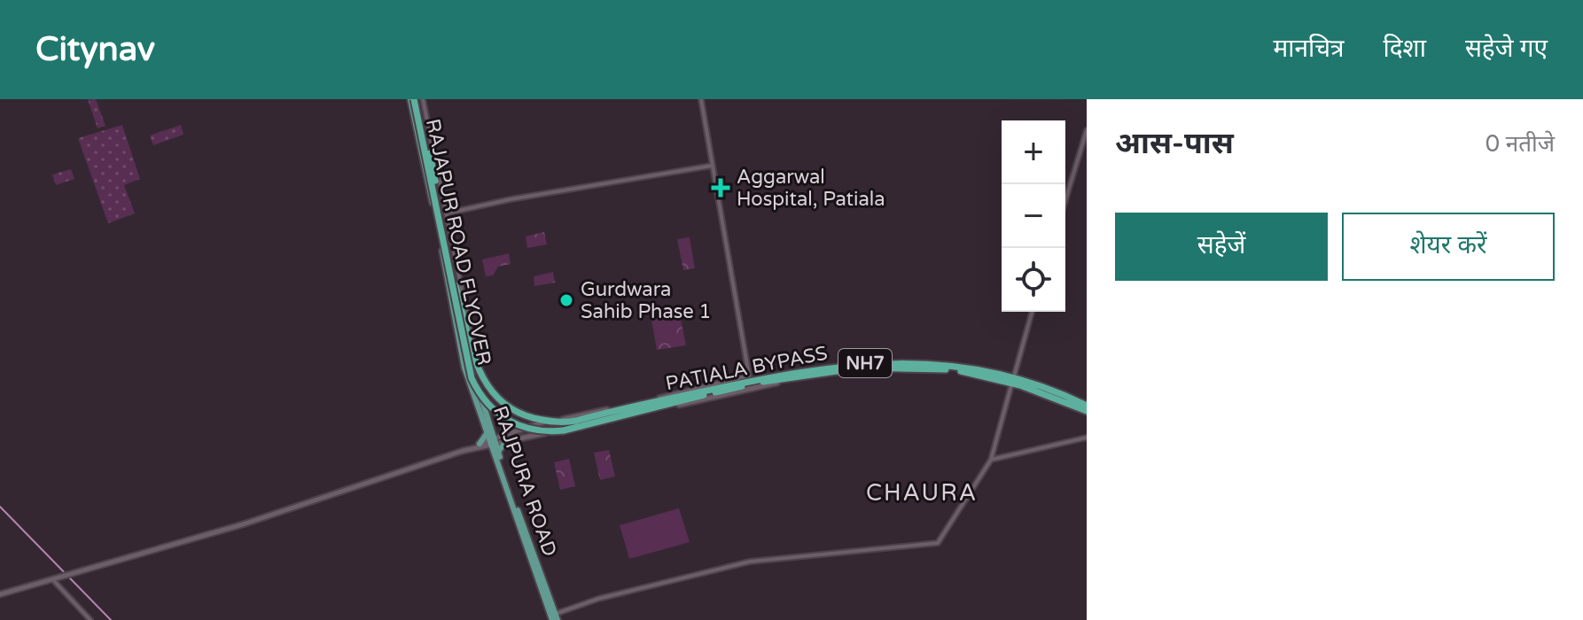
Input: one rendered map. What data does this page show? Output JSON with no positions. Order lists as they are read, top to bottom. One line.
{"streets":{"highway":["RAJAPUR ROAD FLYOVER","NH7","PATIALA BYPASS","RAJPURA ROAD"]},"crossings":[["RAJAPUR ROAD FLYOVER","PATIALA BYPASS"],["RAJAPUR ROAD FLYOVER","RAJPURA ROAD"],["PATIALA BYPASS","RAJPURA ROAD"]],"districts":["CHAURA"],"places":{"health":["Aggarwal Hospital, Patiala"],"other":["Gurdwara Sahib Phase 1"]},"page":{"header":"Citynav","nav":["मानचित्र","दिशा","सहेजे गए"],"heading":["आस-पास","0 नतीजे"],"map_buttons":["+","−"],"buttons":["सहेजें","शेयर करें"]}}
